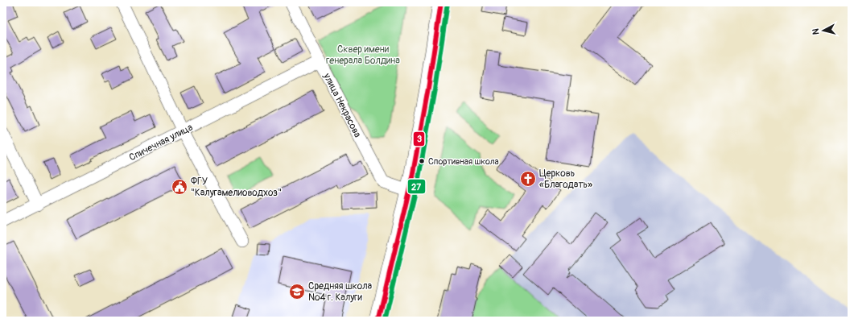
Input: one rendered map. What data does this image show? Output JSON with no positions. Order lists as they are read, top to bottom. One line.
{"streets":{"street":["улица Некрасова","Спичечная улица"]},"crossings":[["улица Некрасова","Спичечная улица"]],"parks":["Сквер имени генерала Болдина"],"places":{"other":["Спортивная школа"],"church":["Церковь «Благодать»"],"public building":["ФГУ \"Калугамелиоводхоз\""],"school or university":["Средняя школа №4 г. Калуги"]},"lines":["transit line 3","transit line 27"],"north":"left"}
